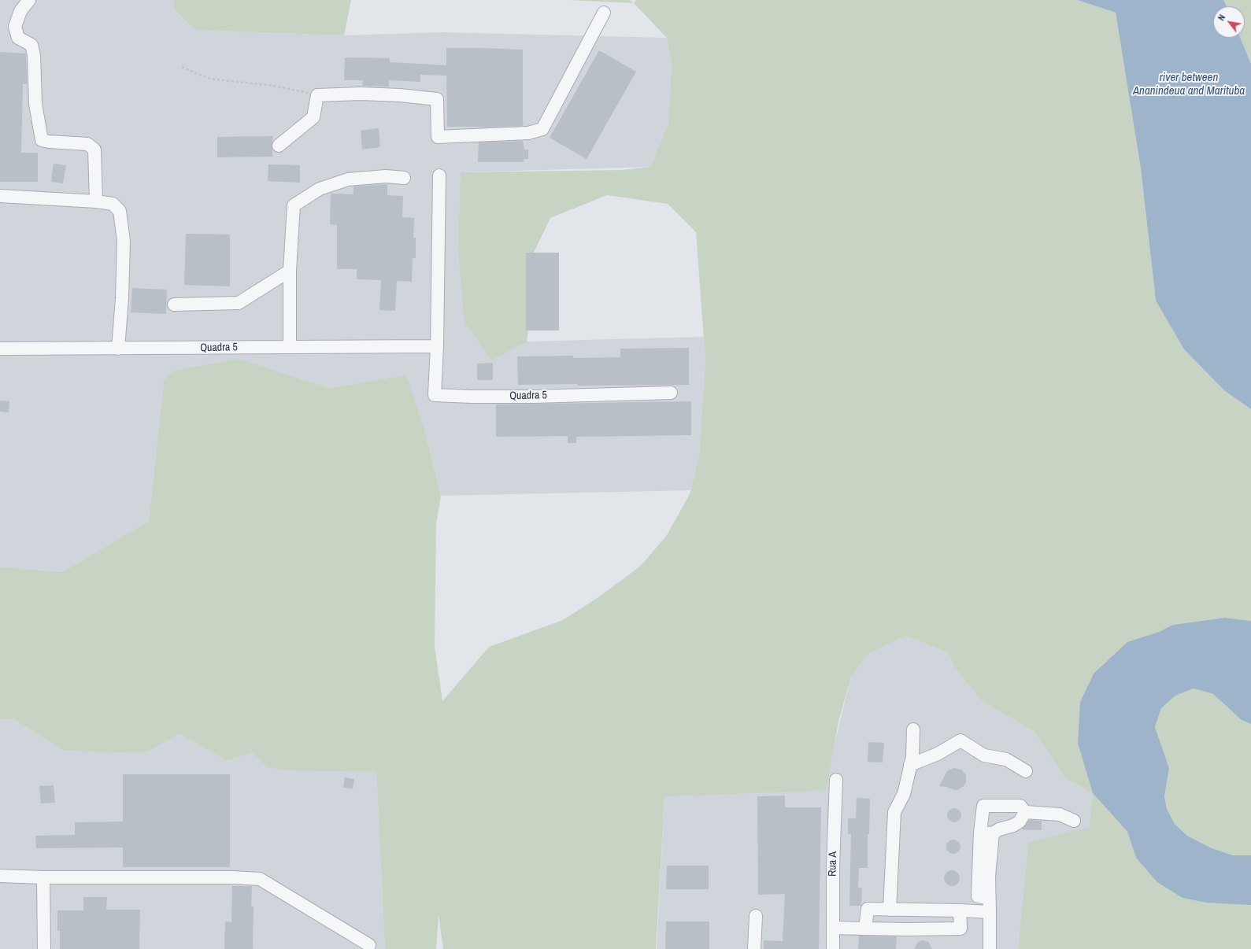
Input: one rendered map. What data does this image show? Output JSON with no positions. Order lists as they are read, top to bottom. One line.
{"streets":{"street":["Quadra 5","Rua A"]},"water":["river between Ananindeua and Marituba"],"north":"top left"}
